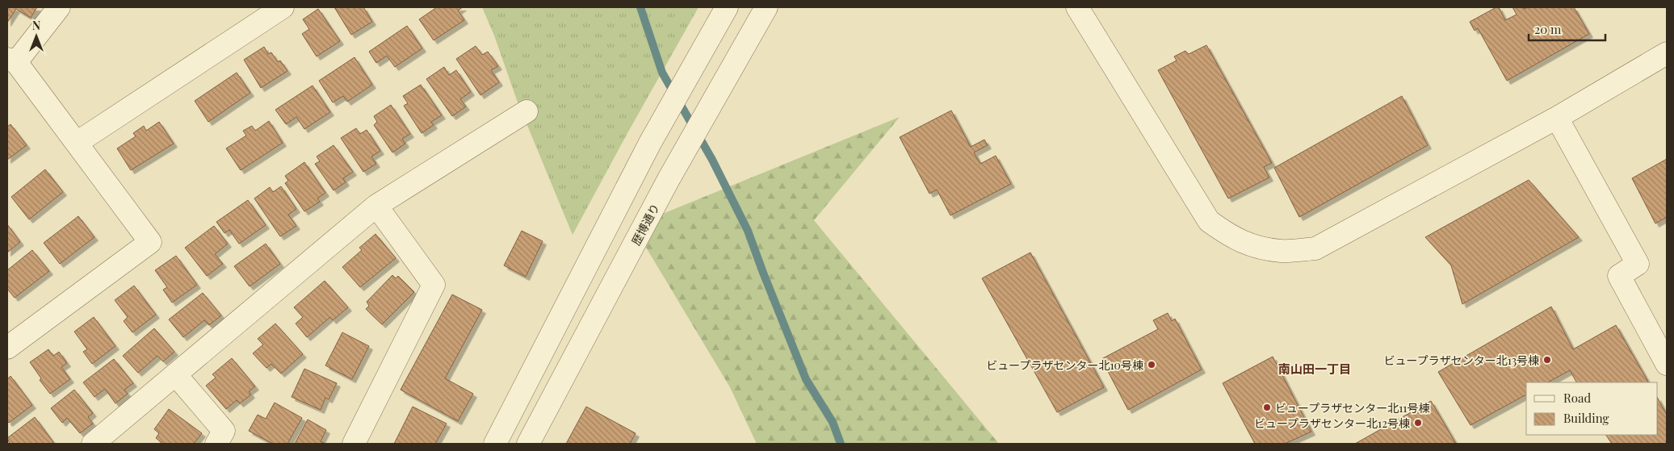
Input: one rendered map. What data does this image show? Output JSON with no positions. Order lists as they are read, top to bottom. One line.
{"streets":{"street":["歴博通り"]},"districts":["南山田一丁目"],"places":["ビュープラザセンター北13号棟","ビュープラザセンター北10号棟","ビュープラザセンター北11号棟","ビュープラザセンター北12号棟"],"legend":["Road","Building"],"scale_bar":"20 m","north":"top"}
